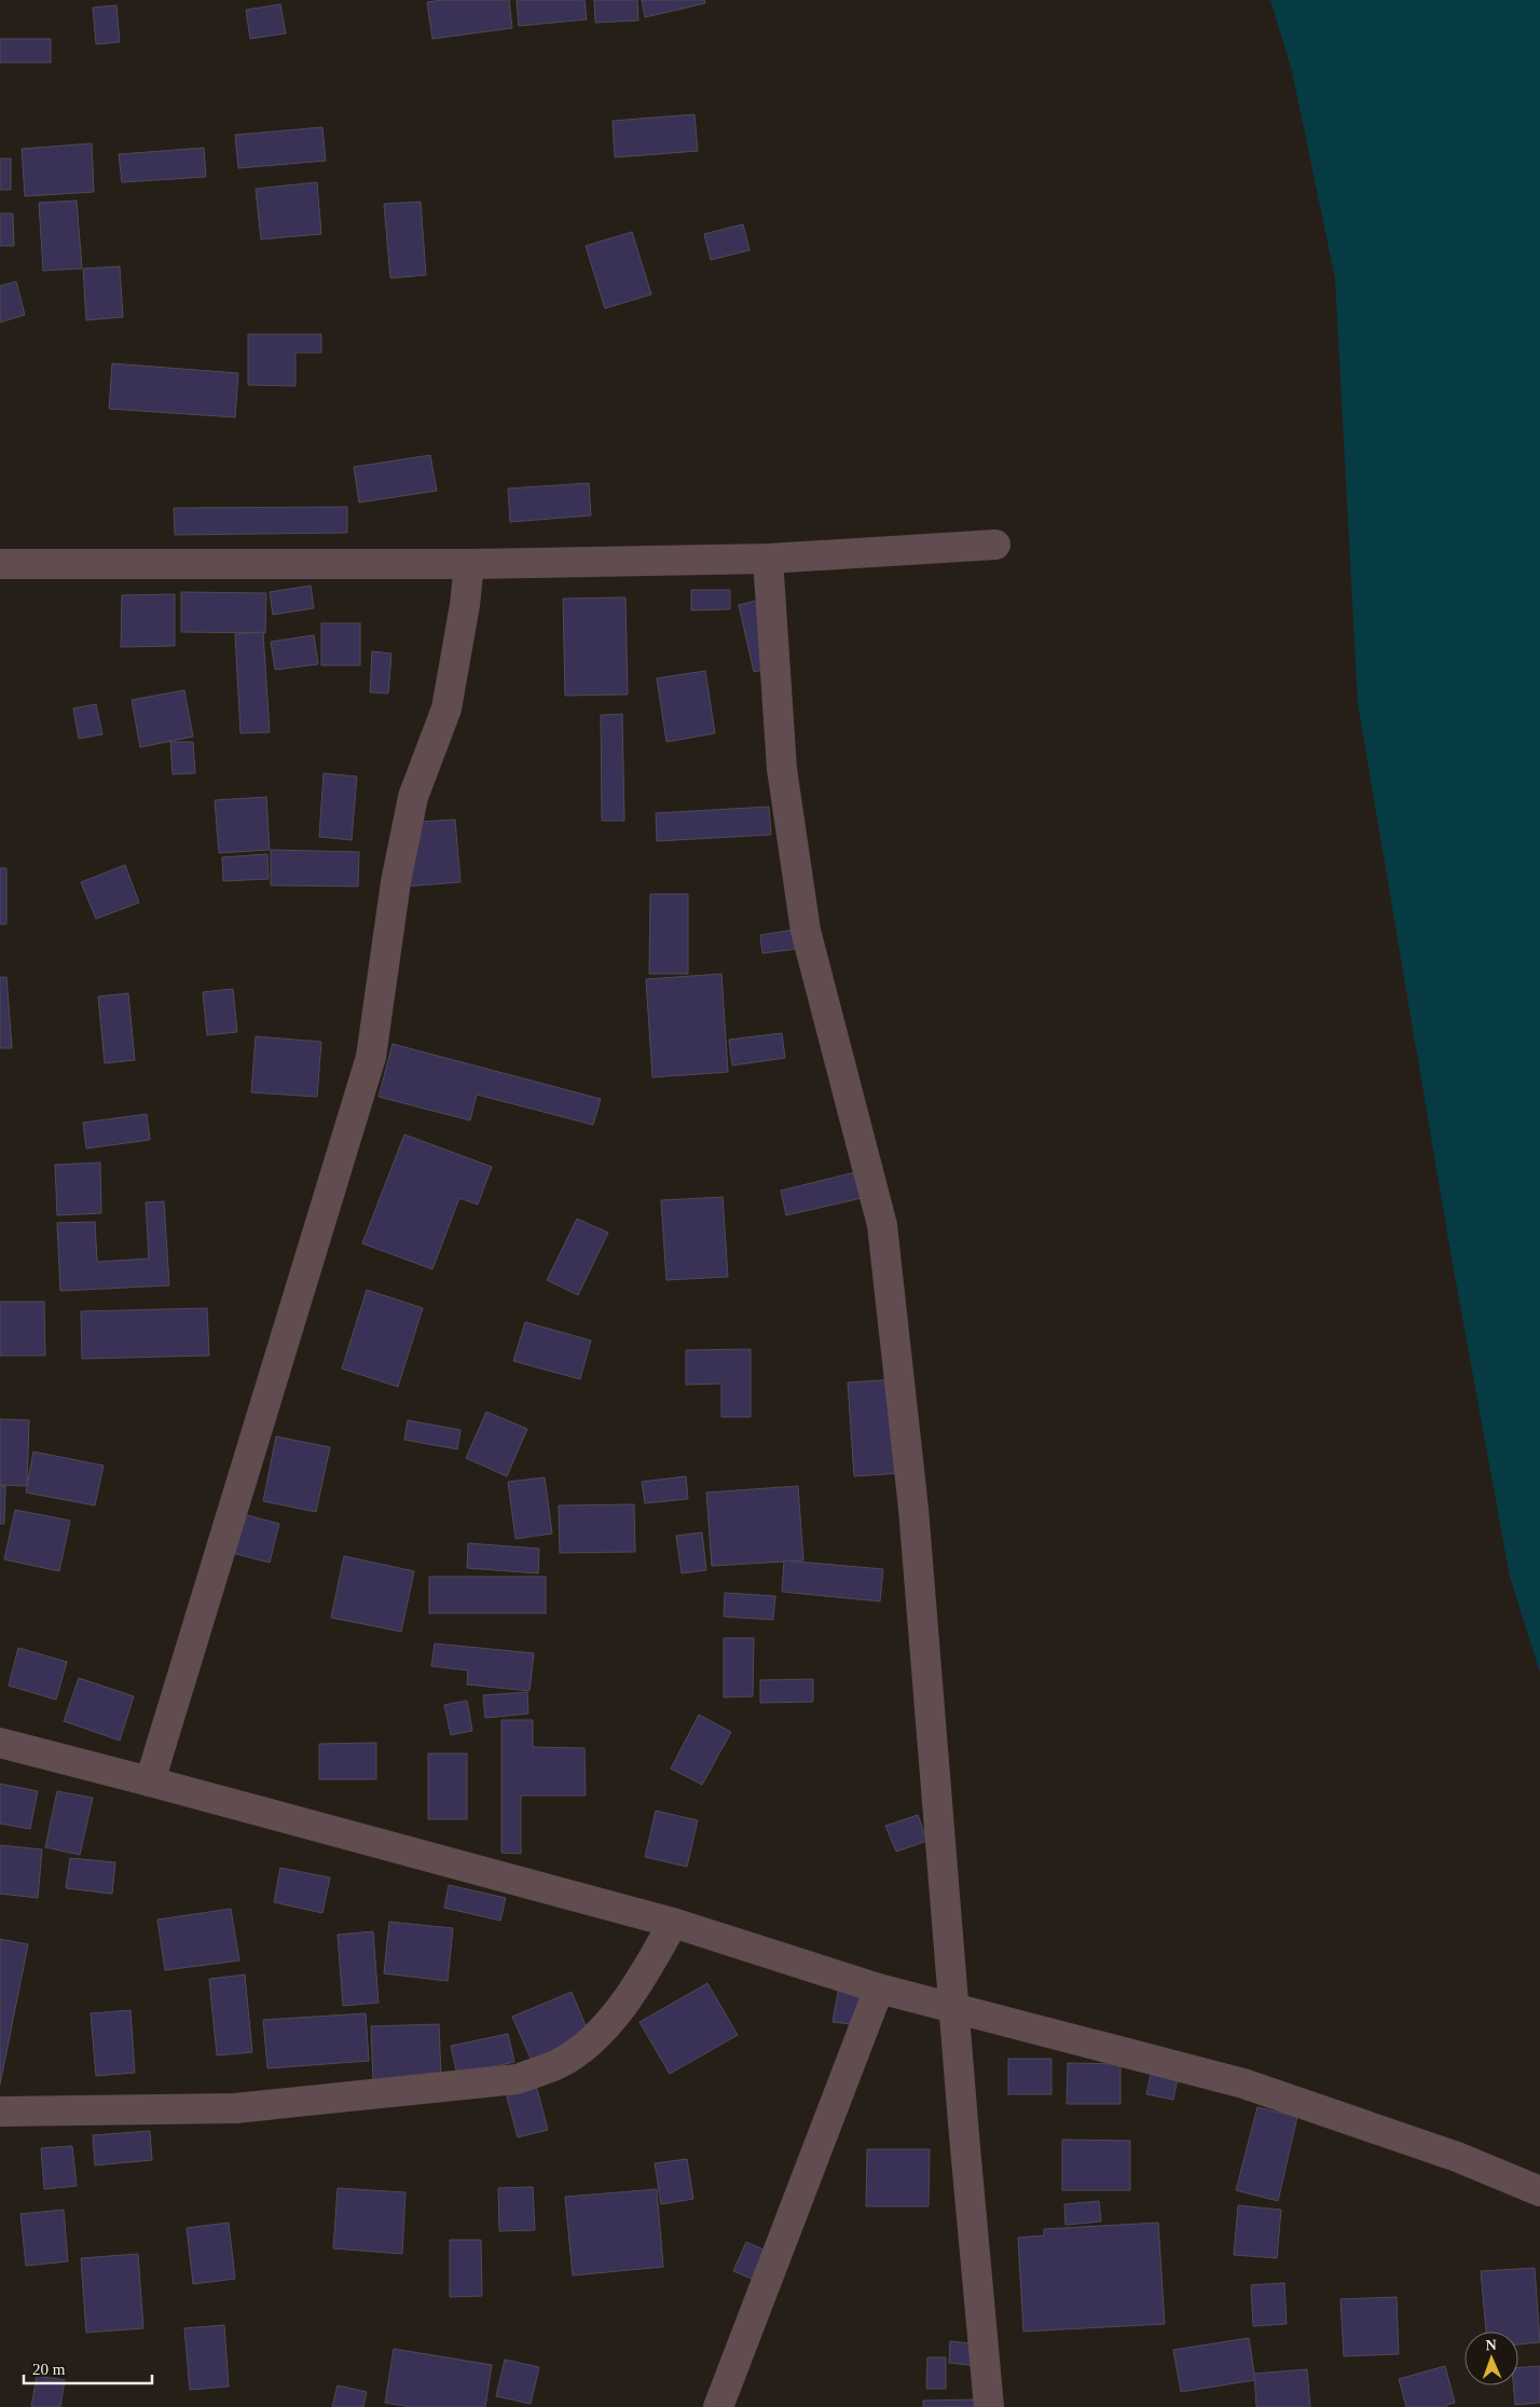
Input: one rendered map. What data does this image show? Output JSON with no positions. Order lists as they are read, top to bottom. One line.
{"scale_bar":"20 m","north":"top"}
